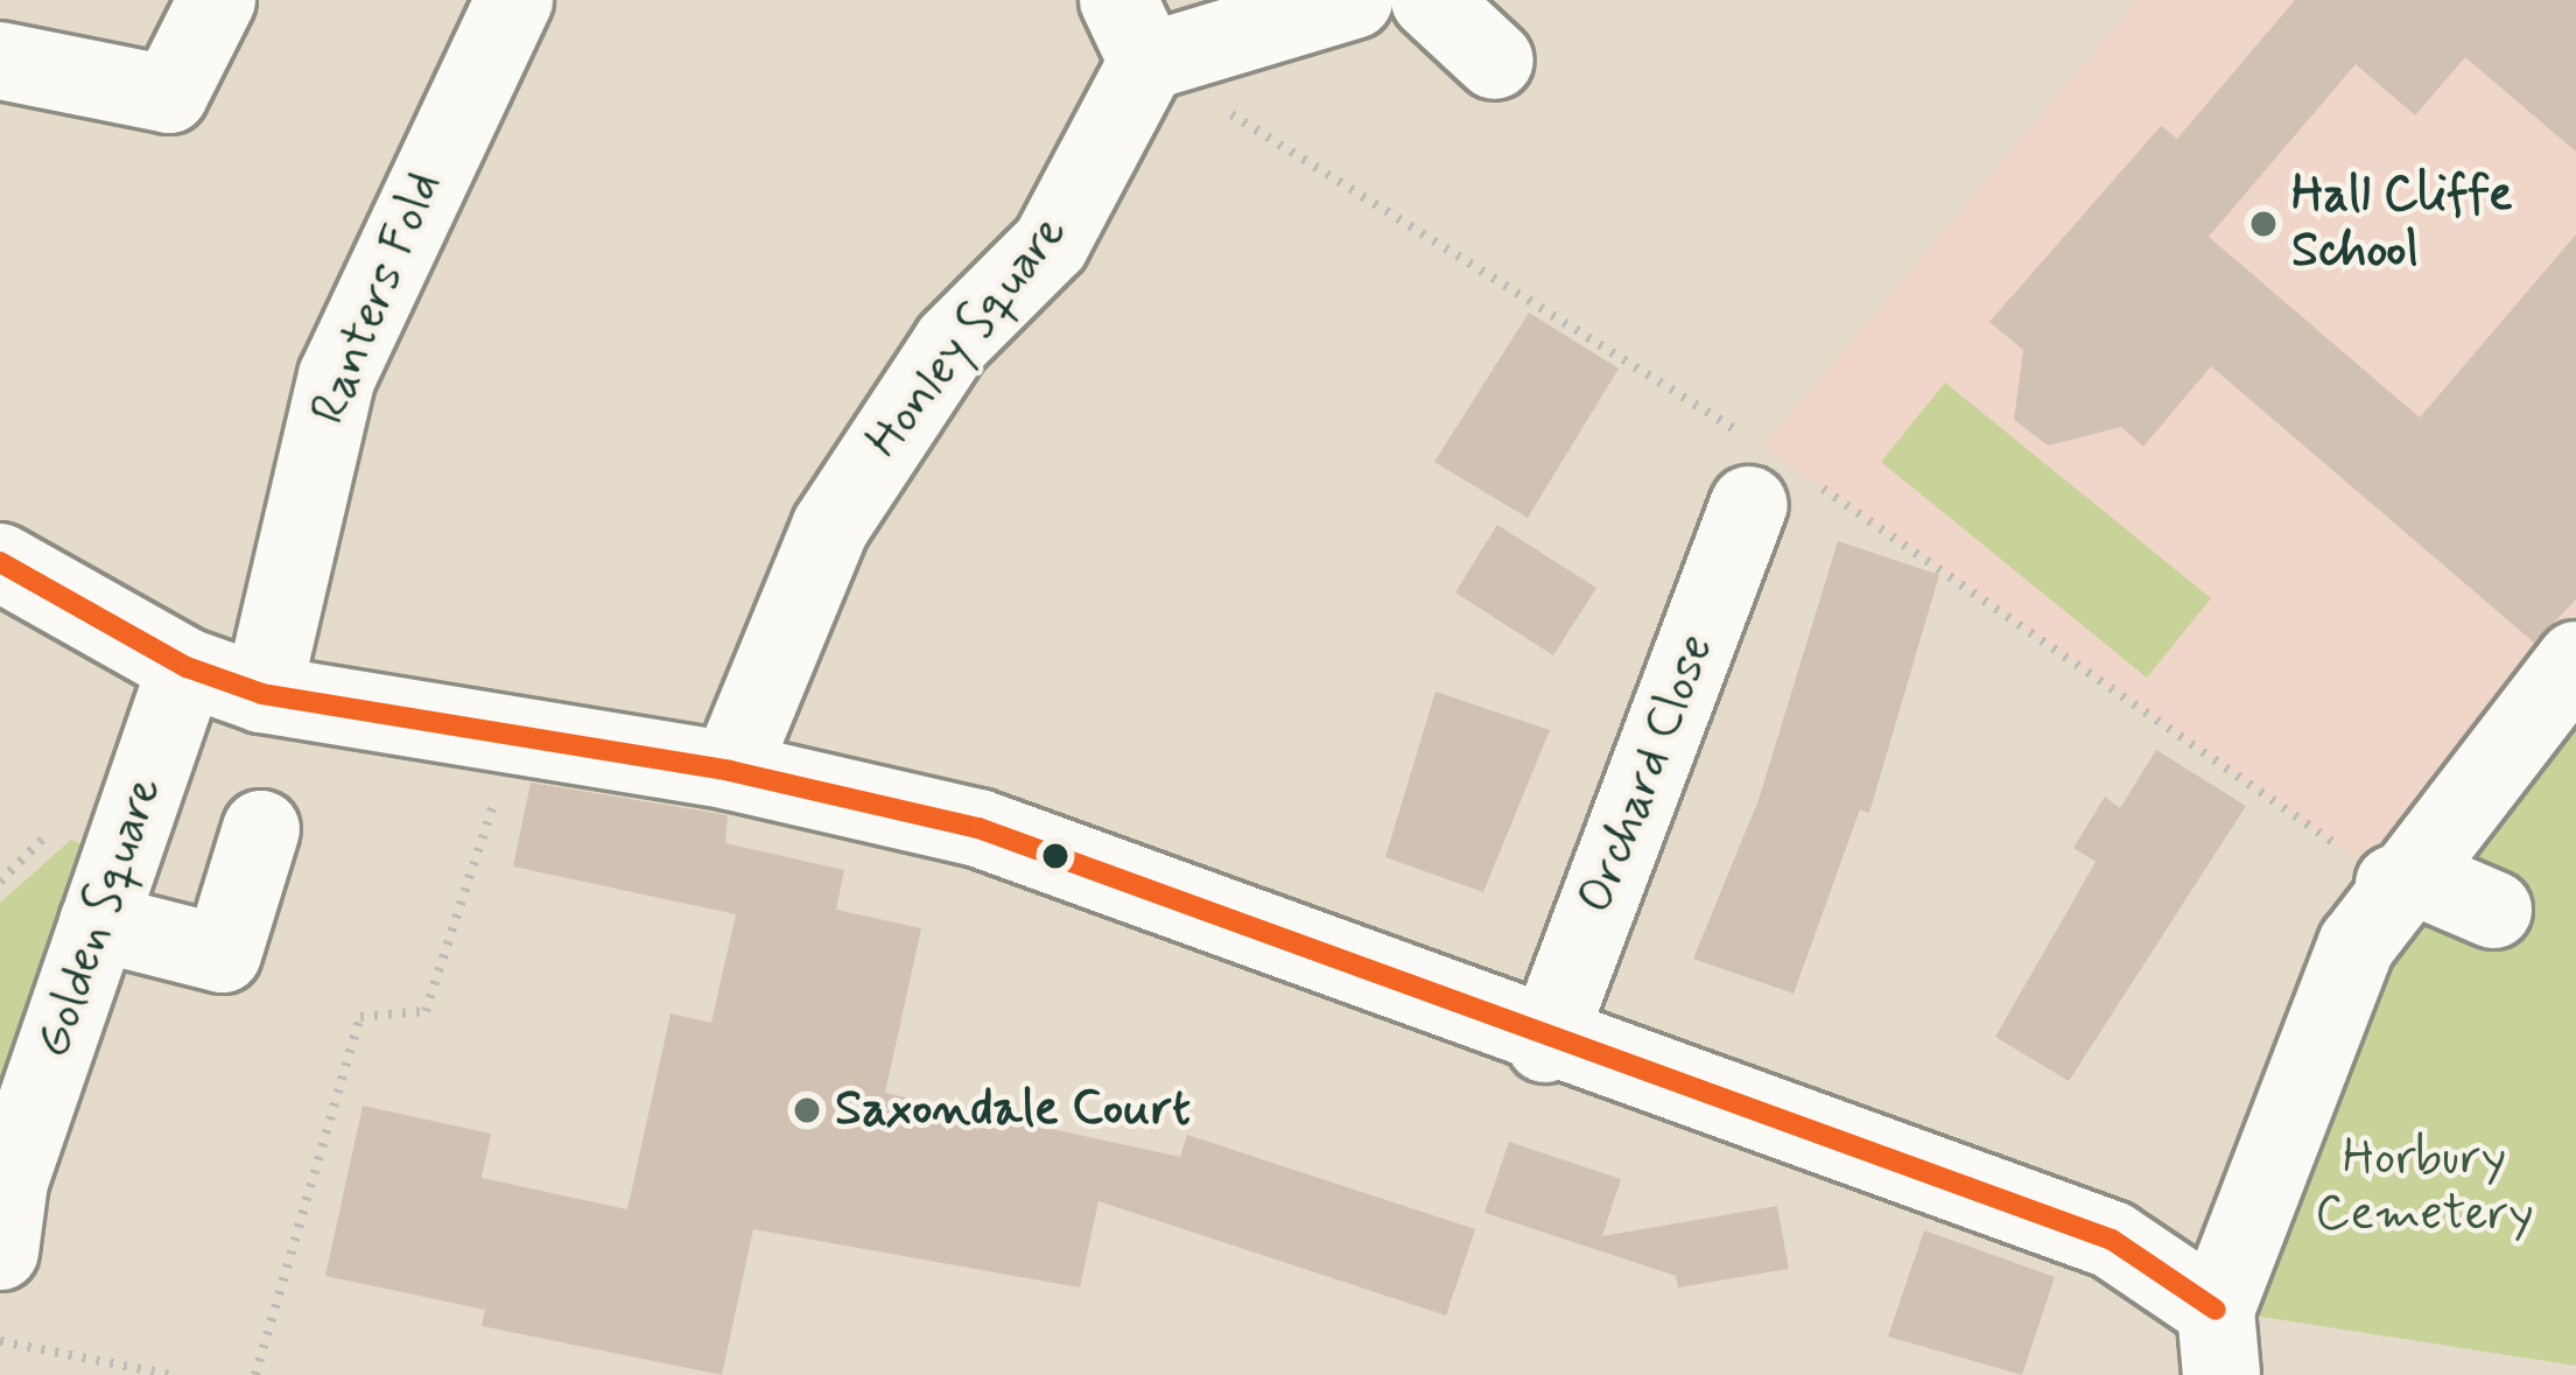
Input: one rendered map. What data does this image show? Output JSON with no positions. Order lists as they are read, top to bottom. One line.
{"streets":{"street":["Ranters Fold","Honley Square","Orchard Close","Golden Square"]},"parks":["Horbury Cemetery"],"places":["Hall Cliffe School","Saxondale Court"]}
